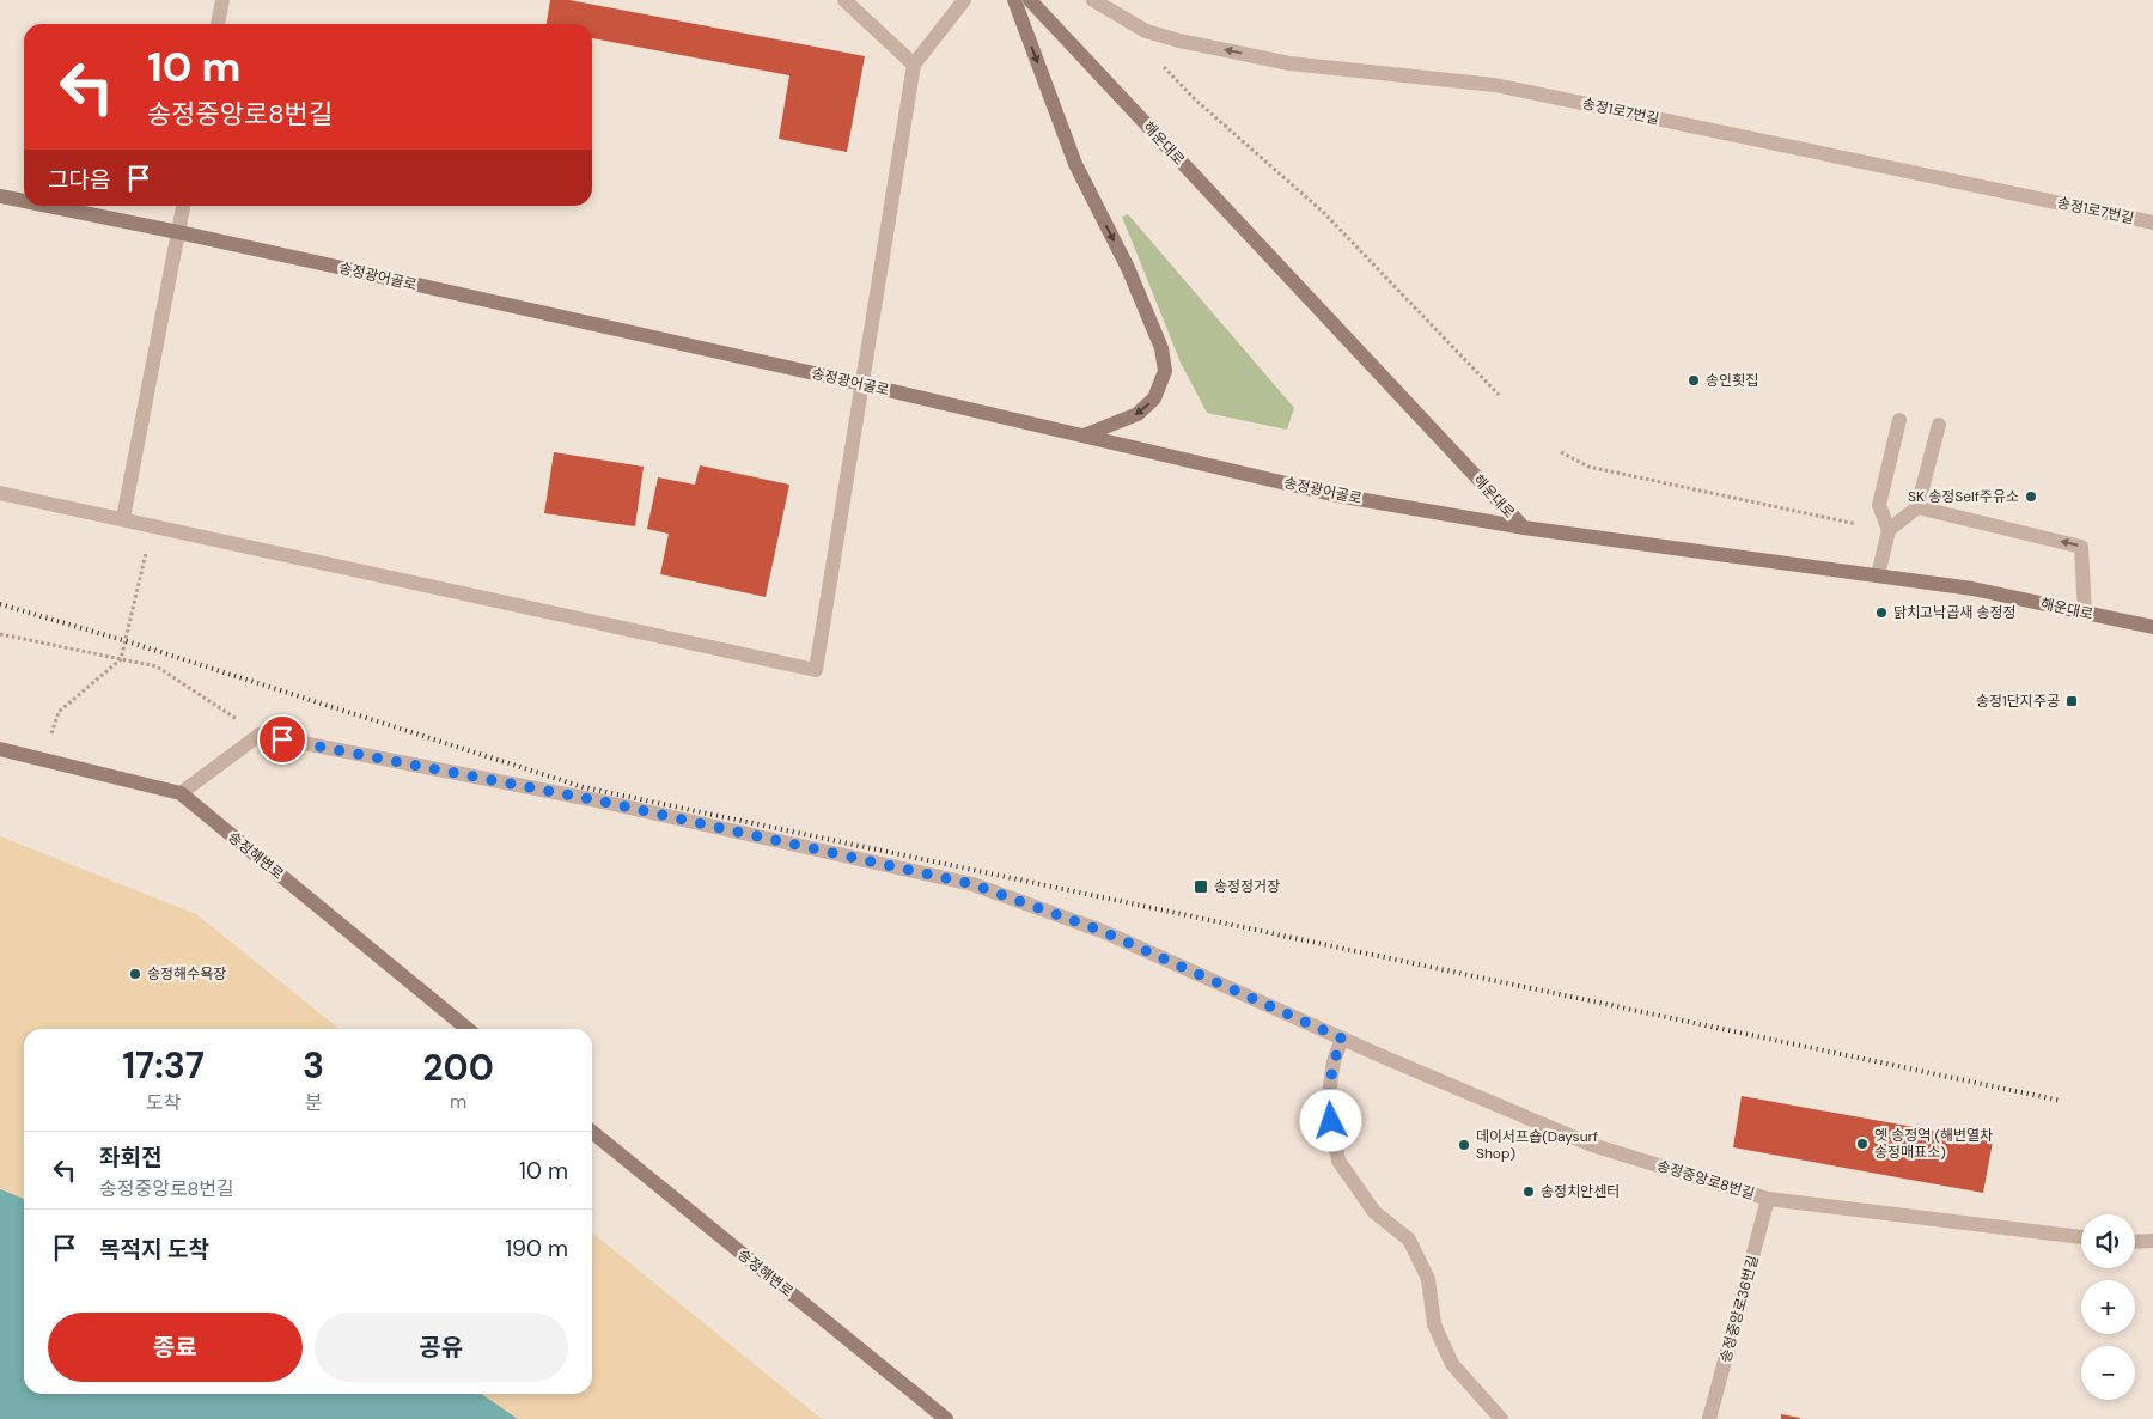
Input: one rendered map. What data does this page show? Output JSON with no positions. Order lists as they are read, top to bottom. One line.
{"streets":{"main road":["해운대로","송정광어골로","송정해변로"],"street":["송정1로7번길","송정중앙로8번길","송정중앙로36번길"]},"crossings":[["해운대로","송정광어골로"],["송정중앙로8번길","송정중앙로36번길"]],"one_way":["송정1로7번길"],"places":{"other":["송인횟집","SK 송정Self주유소","닭치고낙곱새 송정정","송정해수욕장","옛 송정역 (해변열차 송정매표소)","데이서프숍(Daysurf Shop)","송정치안센터"],"transit":["송정1단지주공","송정정거장"]},"page":{"turn":["10 m","송정중앙로8번길"],"then":"그다음","eta":["17:37","도착","3","분","200","m"],"list":[{"name":"좌회전","note":"송정중앙로8번길","value":"10 m"},{"name":"목적지 도착","value":"190 m"}],"map_buttons":["+","−"],"buttons":["종료","공유"]}}
